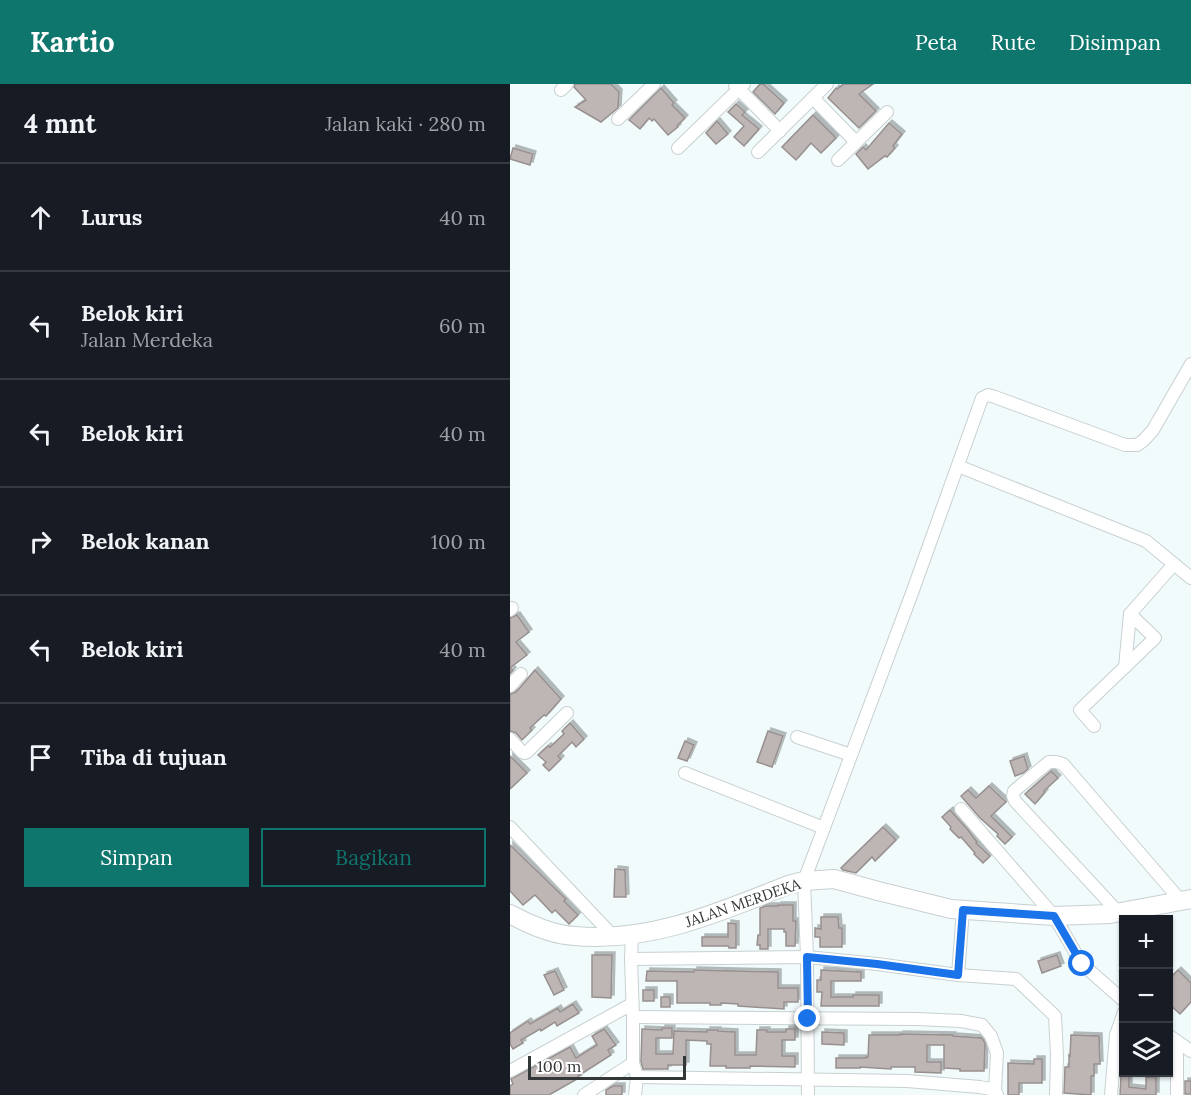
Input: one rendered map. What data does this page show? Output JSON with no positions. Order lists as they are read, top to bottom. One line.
{"streets":{"street":["JALAN MERDEKA"]},"scale_bar":"100 m","page":{"header":"Kartio","nav":["Peta","Rute","Disimpan"],"heading":["4 mnt","Jalan kaki · 280 m"],"list":[["Lurus","40 m"],["Belok kiri","Jalan Merdeka","60 m"],["Belok kiri","40 m"],["Belok kanan","100 m"],["Belok kiri","40 m"],"Tiba di tujuan"],"buttons":["Simpan","Bagikan"],"map_buttons":["+","−"],"scale":"100 m"}}
